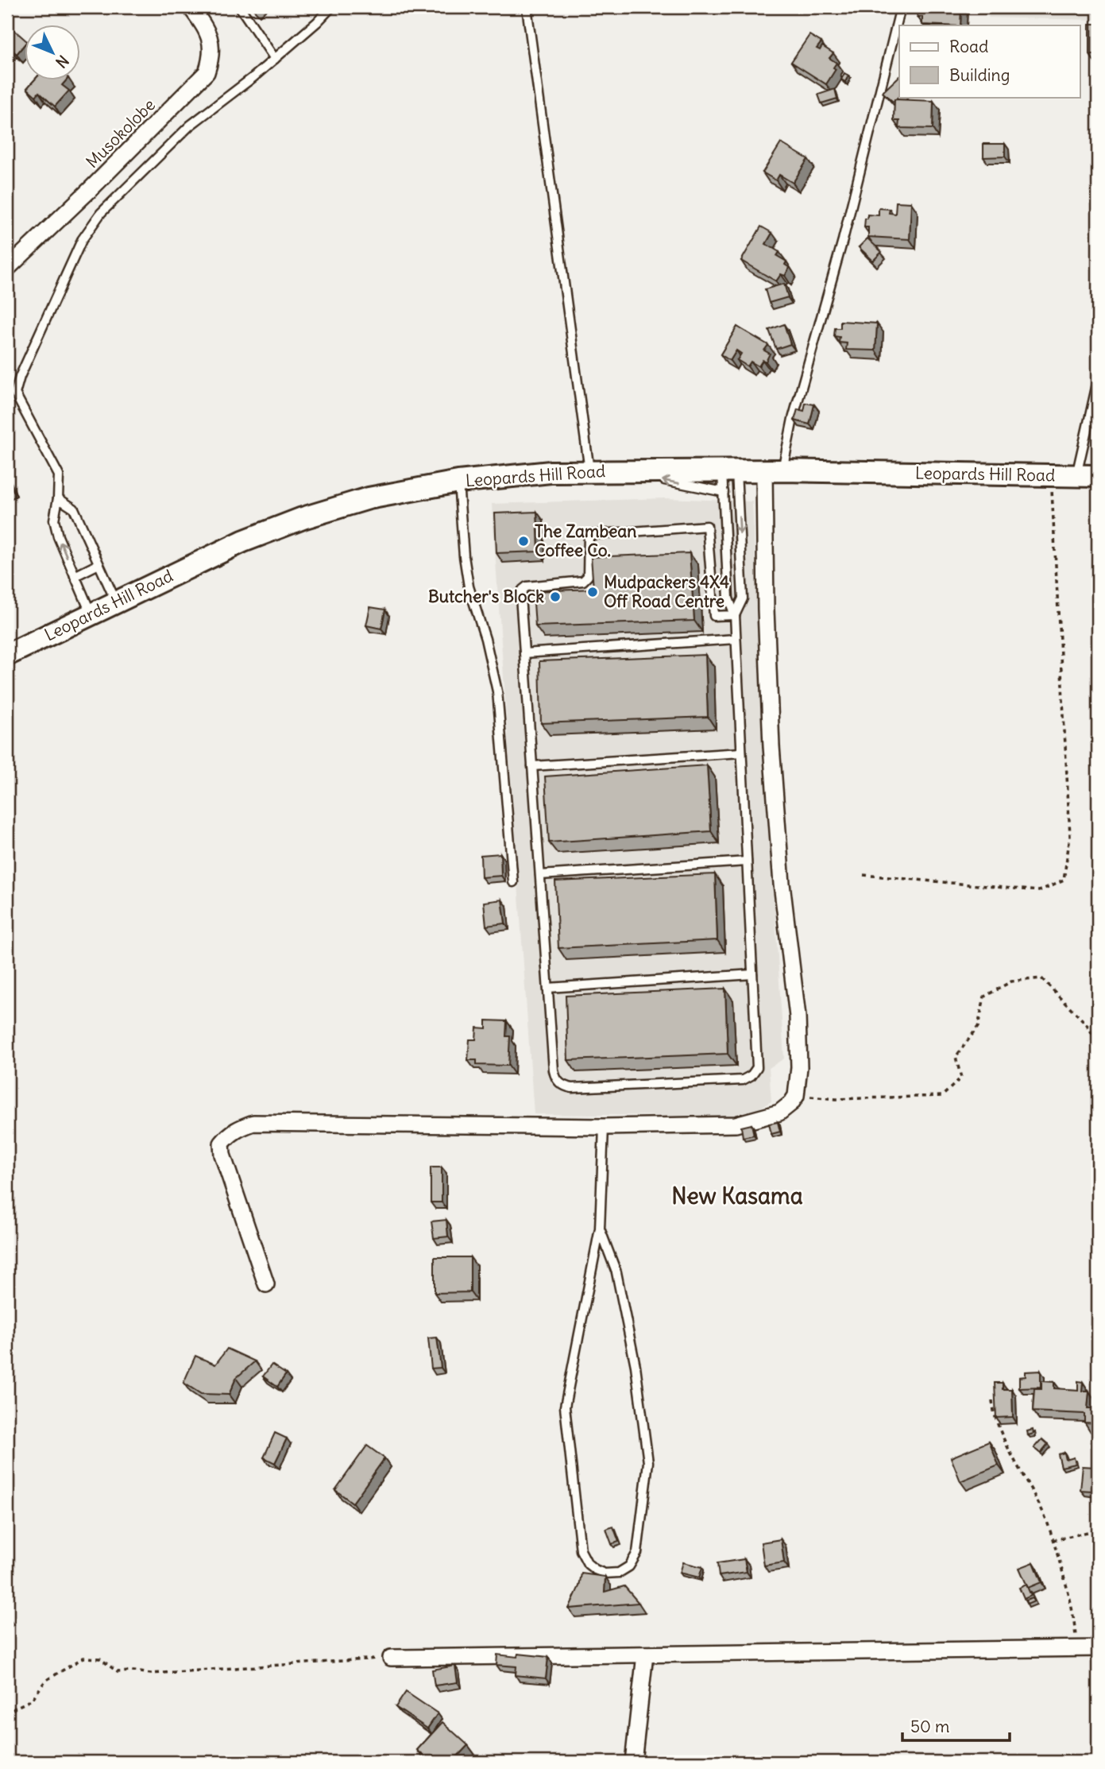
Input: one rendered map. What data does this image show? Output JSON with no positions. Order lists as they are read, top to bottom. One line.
{"streets":{"main road":["Leopards Hill Road"],"street":["Musokolobe"]},"districts":["New Kasama"],"places":["The Zambean Coffee Co.","Mudpackers 4X4 Off Road Centre","Butcher's Block"],"legend":["Road","Building"],"scale_bar":"50 m","north":"bottom right"}
